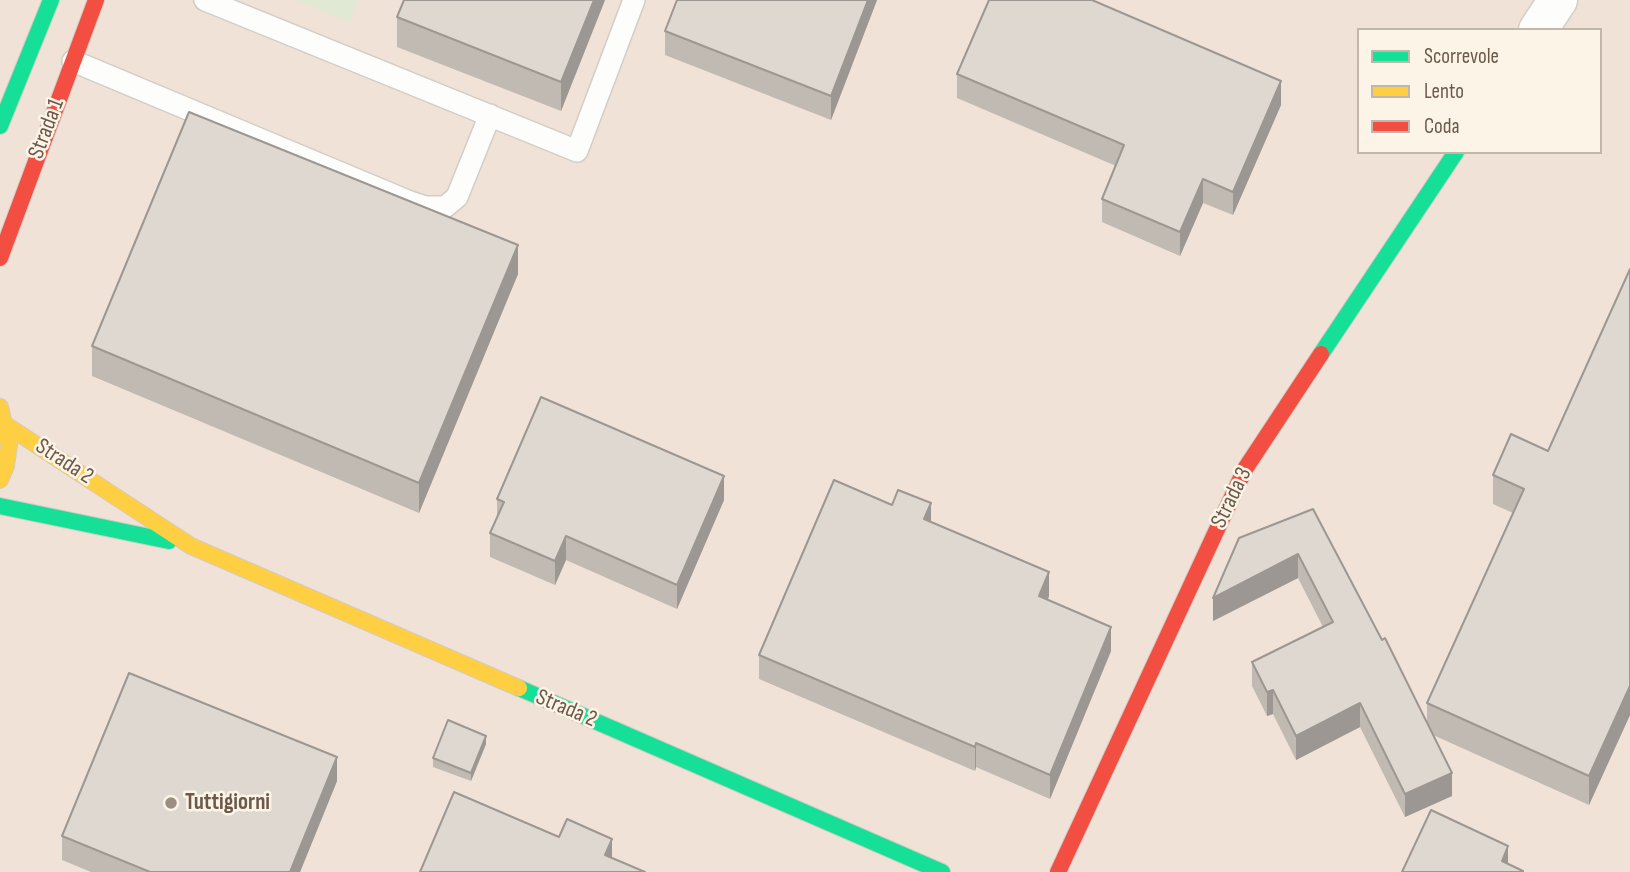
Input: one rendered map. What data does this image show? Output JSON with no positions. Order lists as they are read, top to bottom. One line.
{"streets":{"street":["Strada 1","Strada 2","Strada 3"]},"places":["Tuttigiorni"],"legend":["Scorrevole","Lento","Coda"]}
